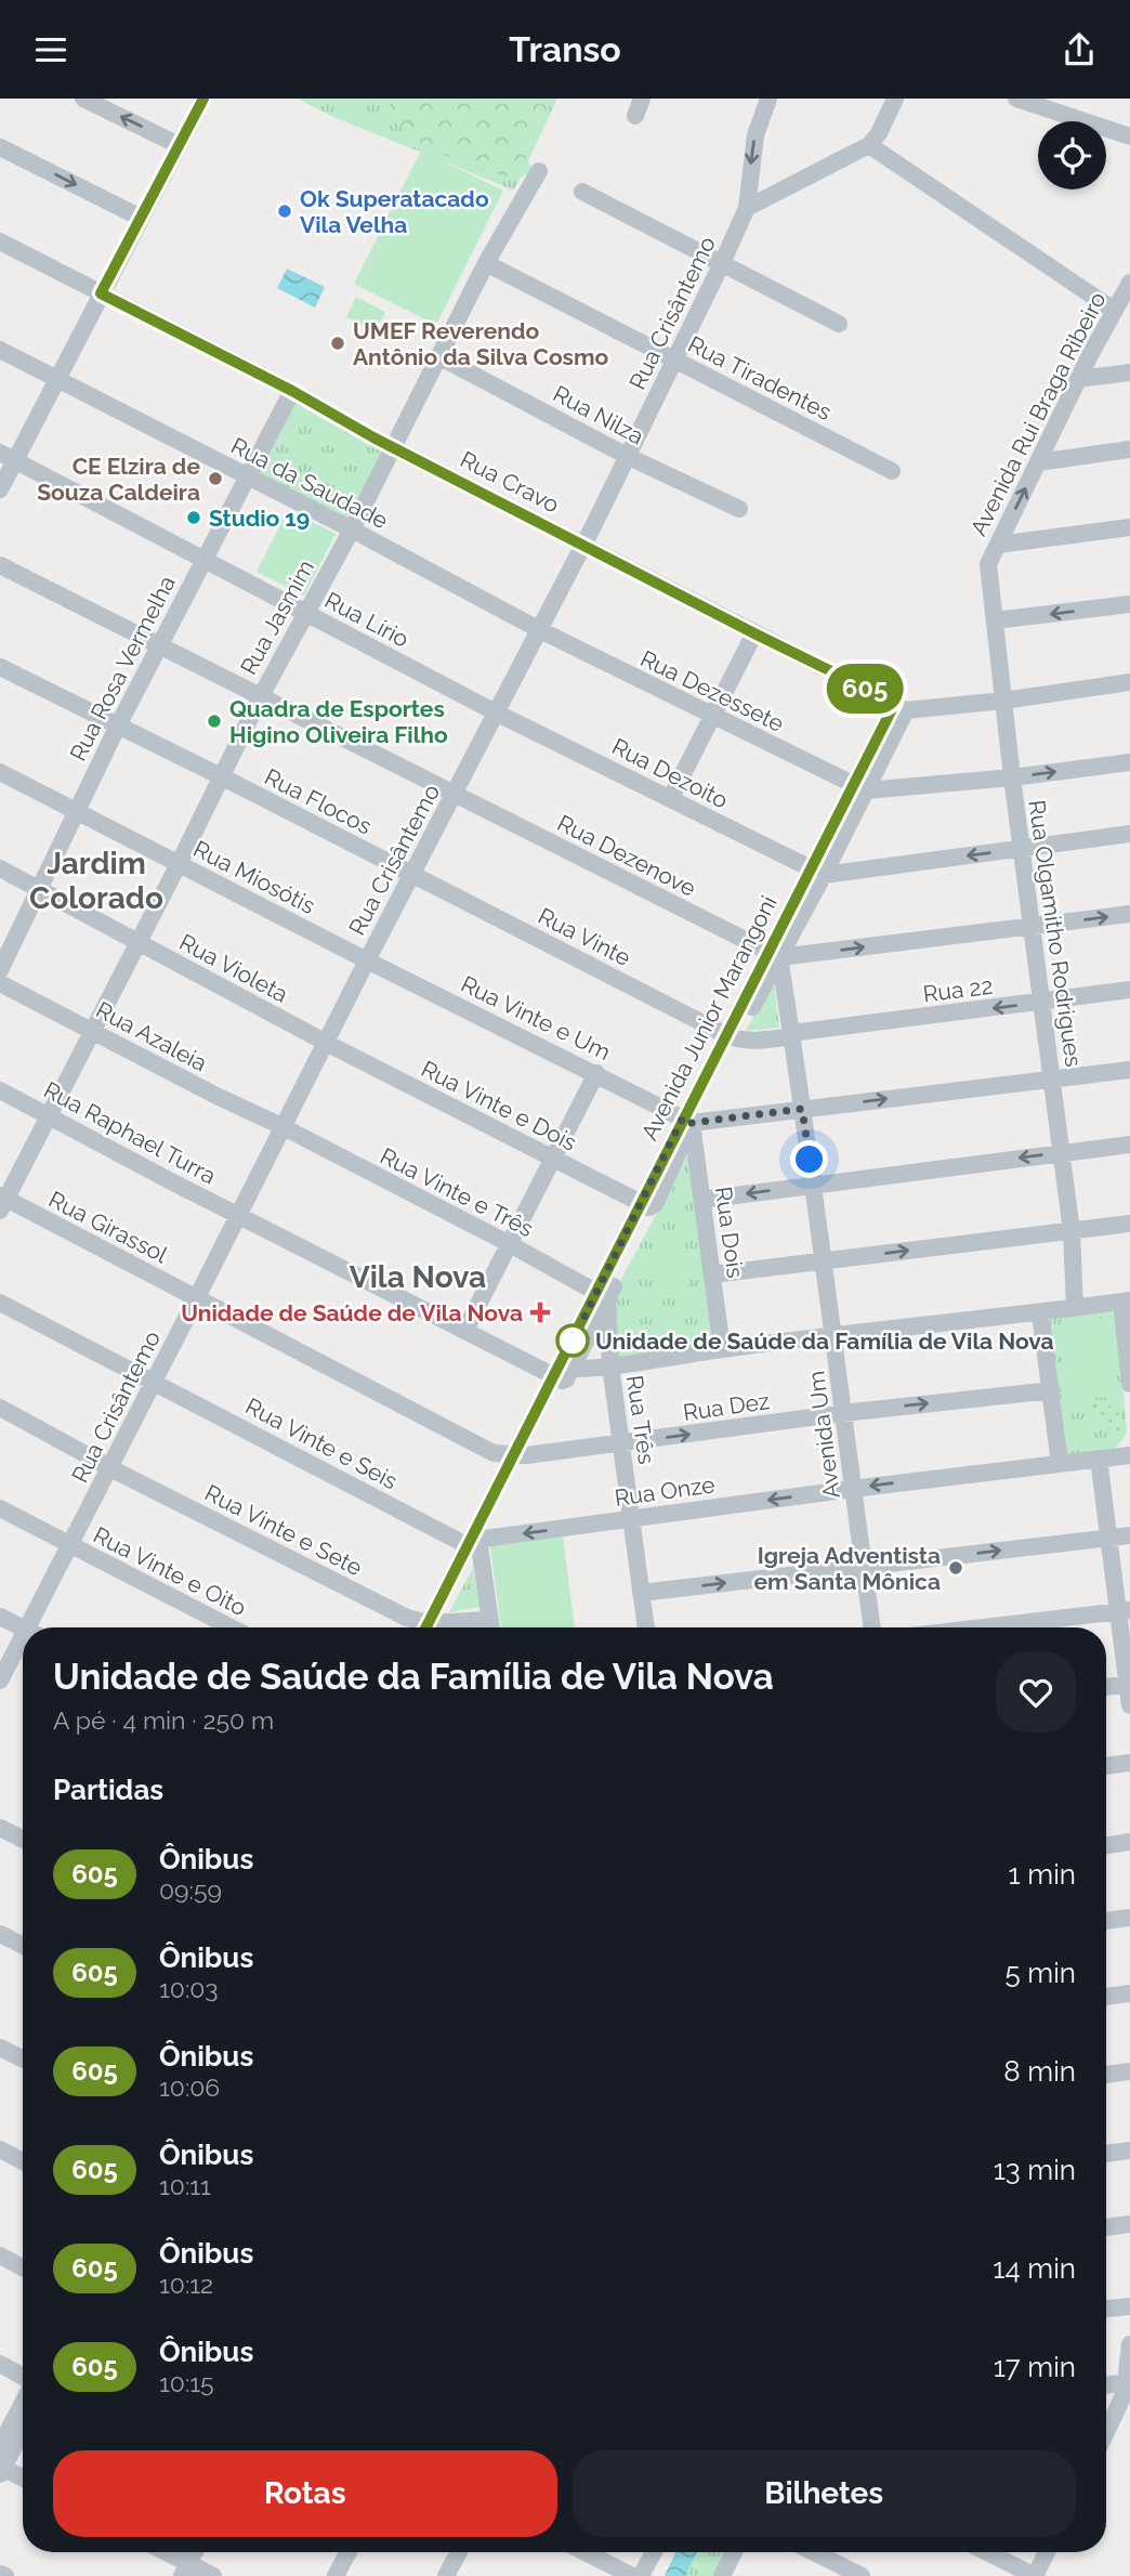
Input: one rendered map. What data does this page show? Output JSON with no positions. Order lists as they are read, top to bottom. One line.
{"streets":{"street":["Rua Crisântemo","Rua Tiradentes","Avenida Rui Braga Ribeiro","Rua Nilza","Rua Cravo","Rua da Saudade","Rua Jasmim","Rua Lírio","Rua Rosa Vermelha","Rua Dezessete","Rua Dezoito","Rua Flocos","Rua Dezenove","Rua Miosótis","Rua Olgamitho Rodrigues","Rua Vinte","Rua Violeta","Rua 22","Rua Vinte e Um","Avenida Junior Marangoni","Rua Azaleia","Rua Vinte e Dois","Rua Raphael Turra","Rua Vinte e Três","Rua Girassol","Rua Dois","Rua Dez","Rua Três","Avenida Um","Rua Vinte e Seis","Rua Onze","Rua Vinte e Sete","Rua Vinte e Oito"]},"crossings":[["Rua Crisântemo","Rua Tiradentes"],["Rua Crisântemo","Rua Nilza"],["Rua Crisântemo","Rua Cravo"],["Rua Crisântemo","Rua da Saudade"],["Rua Crisântemo","Rua Lírio"],["Rua Crisântemo","Rua Dezessete"],["Rua Crisântemo","Rua Dezoito"],["Rua Crisântemo","Rua Flocos"],["Rua Crisântemo","Rua Dezenove"],["Rua Crisântemo","Rua Miosótis"],["Rua Crisântemo","Rua Vinte"],["Rua Crisântemo","Rua Violeta"],["Rua Crisântemo","Rua Vinte e Um"],["Rua Crisântemo","Rua Azaleia"],["Rua Crisântemo","Rua Vinte e Dois"],["Rua Crisântemo","Rua Raphael Turra"],["Rua Crisântemo","Rua Vinte e Três"],["Rua Crisântemo","Rua Girassol"],["Rua Crisântemo","Rua Vinte e Seis"],["Rua Crisântemo","Rua Vinte e Sete"],["Rua Crisântemo","Rua Vinte e Oito"],["Rua Tiradentes","Rua Jasmim"],["Avenida Rui Braga Ribeiro","Rua Olgamitho Rodrigues"],["Rua Nilza","Rua Jasmim"],["Rua Cravo","Rua Jasmim"],["Rua Cravo","Rua Rosa Vermelha"],["Rua Cravo","Avenida Junior Marangoni"],["Rua da Saudade","Rua Jasmim"],["Rua da Saudade","Rua Rosa Vermelha"],["Rua da Saudade","Rua Dezessete"],["Rua Jasmim","Rua Lírio"],["Rua Jasmim","Rua Flocos"],["Rua Jasmim","Rua Dezenove"],["Rua Jasmim","Rua Miosótis"],["Rua Jasmim","Rua Violeta"],["Rua Jasmim","Rua Azaleia"],["Rua Jasmim","Rua Raphael Turra"],["Rua Jasmim","Rua Girassol"],["Rua Lírio","Rua Rosa Vermelha"],["Rua Lírio","Rua Dezoito"],["Rua Rosa Vermelha","Rua Flocos"],["Rua Rosa Vermelha","Rua Dezenove"],["Rua Rosa Vermelha","Rua Miosótis"],["Rua Rosa Vermelha","Rua Violeta"],["Rua Dezessete","Avenida Junior Marangoni"],["Rua Dezoito","Avenida Junior Marangoni"],["Rua Flocos","Rua Vinte"],["Rua Dezenove","Avenida Junior Marangoni"],["Rua Dezenove","Avenida Um"],["Rua Miosótis","Rua Vinte e Um"],["Rua Olgamitho Rodrigues","Rua 22"],["Rua Vinte","Rua 22"],["Rua Vinte","Avenida Junior Marangoni"],["Rua Violeta","Rua Vinte e Dois"],["Rua 22","Avenida Junior Marangoni"],["Rua 22","Avenida Um"],["Rua Vinte e Um","Avenida Junior Marangoni"],["Rua Vinte e Um","Rua Dois"],["Avenida Junior Marangoni","Rua Vinte e Dois"],["Avenida Junior Marangoni","Rua Raphael Turra"],["Avenida Junior Marangoni","Rua Vinte e Três"],["Avenida Junior Marangoni","Rua Girassol"],["Avenida Junior Marangoni","Rua Dois"],["Avenida Junior Marangoni","Rua Dez"],["Avenida Junior Marangoni","Rua Três"],["Avenida Junior Marangoni","Avenida Um"],["Avenida Junior Marangoni","Rua Vinte e Seis"],["Avenida Junior Marangoni","Rua Onze"],["Rua Azaleia","Rua Vinte e Três"],["Rua Vinte e Três","Rua Três"],["Rua Girassol","Rua Dez"],["Rua Dez","Rua Três"],["Rua Dez","Avenida Um"],["Rua Três","Rua Onze"],["Avenida Um","Rua Onze"],["Rua Vinte e Seis","Rua Onze"]],"districts":["Jardim Colorado","Vila Nova"],"places":{"other":["Ok Superatacado Vila Velha","UMEF Reverendo Antônio da Silva Cosmo","CE Elzira de Souza Caldeira","Studio 19","Quadra de Esportes Higino Oliveira Filho","Unidade de Saúde da Família de Vila Nova","Igreja Adventista em Santa Mônica"],"health":["Unidade de Saúde de Vila Nova"]},"lines":["bus line 605"],"page":{"header":"Transo","on_map":"605","heading":[["Unidade de Saúde da Família de Vila Nova","A pé · 4 min · 250 m"],"Partidas"],"list":[{"mark":"605","name":"Ônibus","note":"09:59","value":"1 min"},{"mark":"605","name":"Ônibus","note":"10:03","value":"5 min"},{"mark":"605","name":"Ônibus","note":"10:06","value":"8 min"},{"mark":"605","name":"Ônibus","note":"10:11","value":"13 min"},{"mark":"605","name":"Ônibus","note":"10:12","value":"14 min"},{"mark":"605","name":"Ônibus","note":"10:15","value":"17 min"}],"buttons":["Rotas","Bilhetes"]}}
